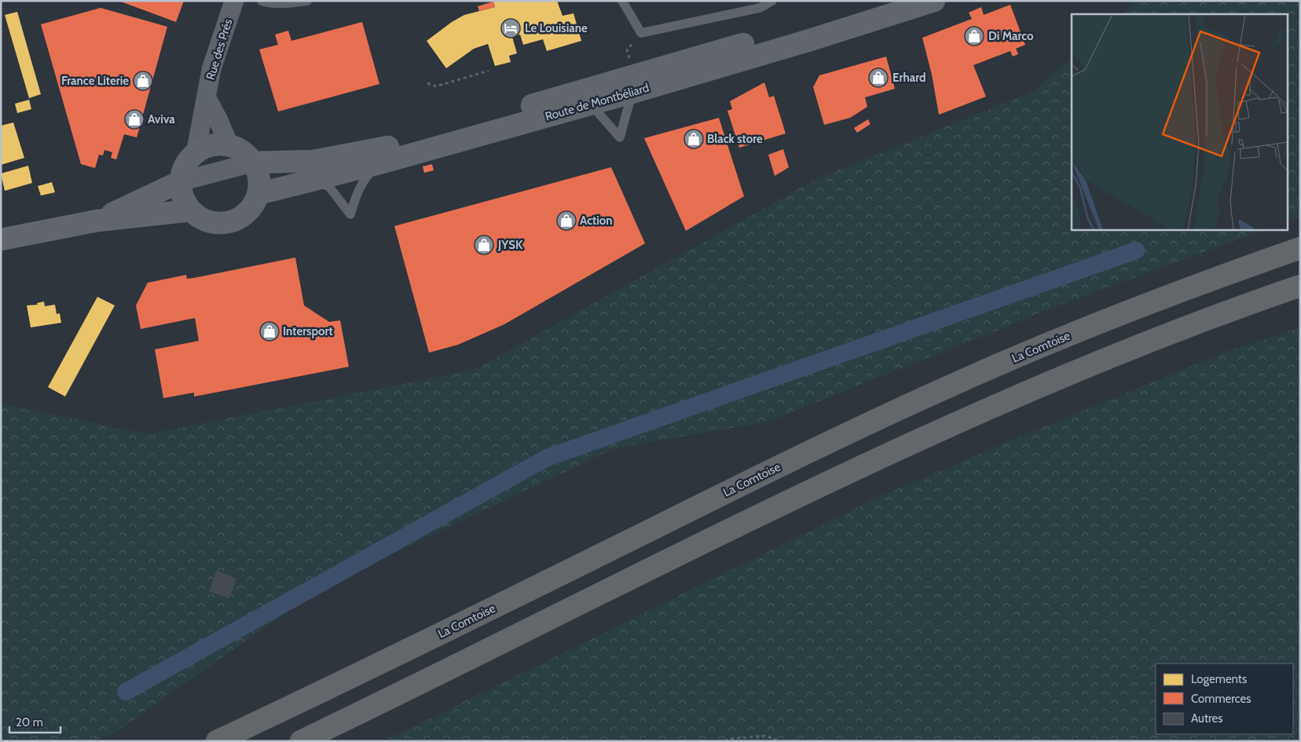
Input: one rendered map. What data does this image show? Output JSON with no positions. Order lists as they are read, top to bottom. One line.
{"streets":{"highway":["La Comtoise"],"main road":["Route de Montbéliard"],"street":["Rue des Prés"]},"places":{"hotel":["Le Louisiane"],"shop":["Di Marco","Erhard","France Literie","Aviva","Black store","Action","JYSK","Intersport"]},"legend":["Logements","Commerces","Autres"],"scale_bar":"20 m"}
